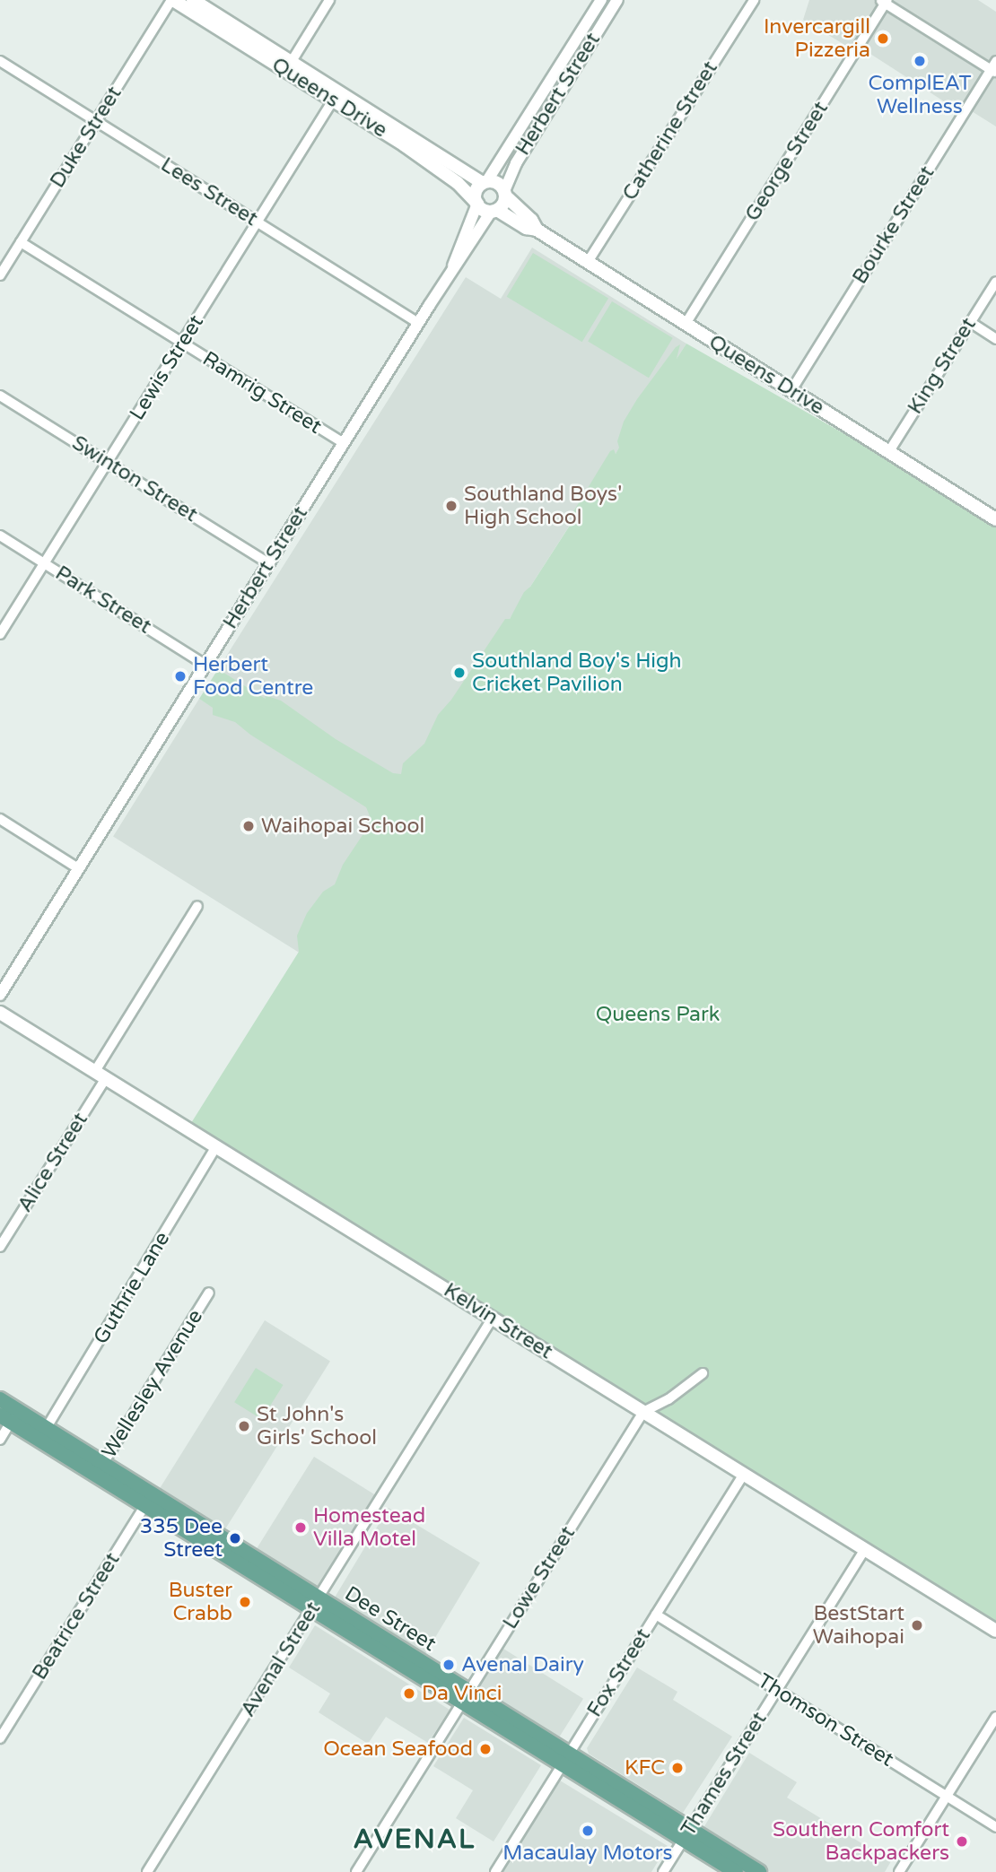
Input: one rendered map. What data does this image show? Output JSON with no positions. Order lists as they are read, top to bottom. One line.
{"streets":{"main road":["Herbert Street","Queens Drive","Kelvin Street","Dee Street"],"street":["Catherine Street","Duke Street","George Street","Lees Street","Bourke Street","King Street","Lewis Street","Ramrig Street","Swinton Street","Park Street","Alice Street","Guthrie Lane","Wellesley Avenue","Lowe Street","Beatrice Street","Avenal Street","Fox Street","Thomson Street","Thames Street"]},"crossings":[["Herbert Street","Queens Drive"],["Herbert Street","Lees Street"],["Herbert Street","Ramrig Street"],["Herbert Street","Swinton Street"],["Herbert Street","Park Street"],["Queens Drive","Catherine Street"],["Queens Drive","Duke Street"],["Queens Drive","George Street"],["Queens Drive","Bourke Street"],["Queens Drive","King Street"],["Queens Drive","Lewis Street"],["Duke Street","Lees Street"],["Duke Street","Ramrig Street"],["Lees Street","Lewis Street"],["Lewis Street","Ramrig Street"],["Lewis Street","Swinton Street"],["Lewis Street","Park Street"],["Alice Street","Kelvin Street"],["Guthrie Lane","Kelvin Street"],["Guthrie Lane","Dee Street"],["Kelvin Street","Lowe Street"],["Kelvin Street","Avenal Street"],["Kelvin Street","Fox Street"],["Kelvin Street","Thames Street"],["Wellesley Avenue","Dee Street"],["Lowe Street","Dee Street"],["Beatrice Street","Dee Street"],["Dee Street","Avenal Street"],["Dee Street","Fox Street"],["Dee Street","Thames Street"],["Fox Street","Thomson Street"],["Thomson Street","Thames Street"]],"districts":["AVENAL"],"parks":["Queens Park"],"places":["Invercargill Pizzeria","ComplEAT Wellness","Southland Boys' High School","Southland Boy's High Cricket Pavilion","Herbert Food Centre","Waihopai School","St John's Girls' School","Homestead Villa Motel","335 Dee Street","Buster Crabb","BestStart Waihopai","Avenal Dairy","Da Vinci","Ocean Seafood","KFC","Macaulay Motors","Southern Comfort Backpackers"]}
